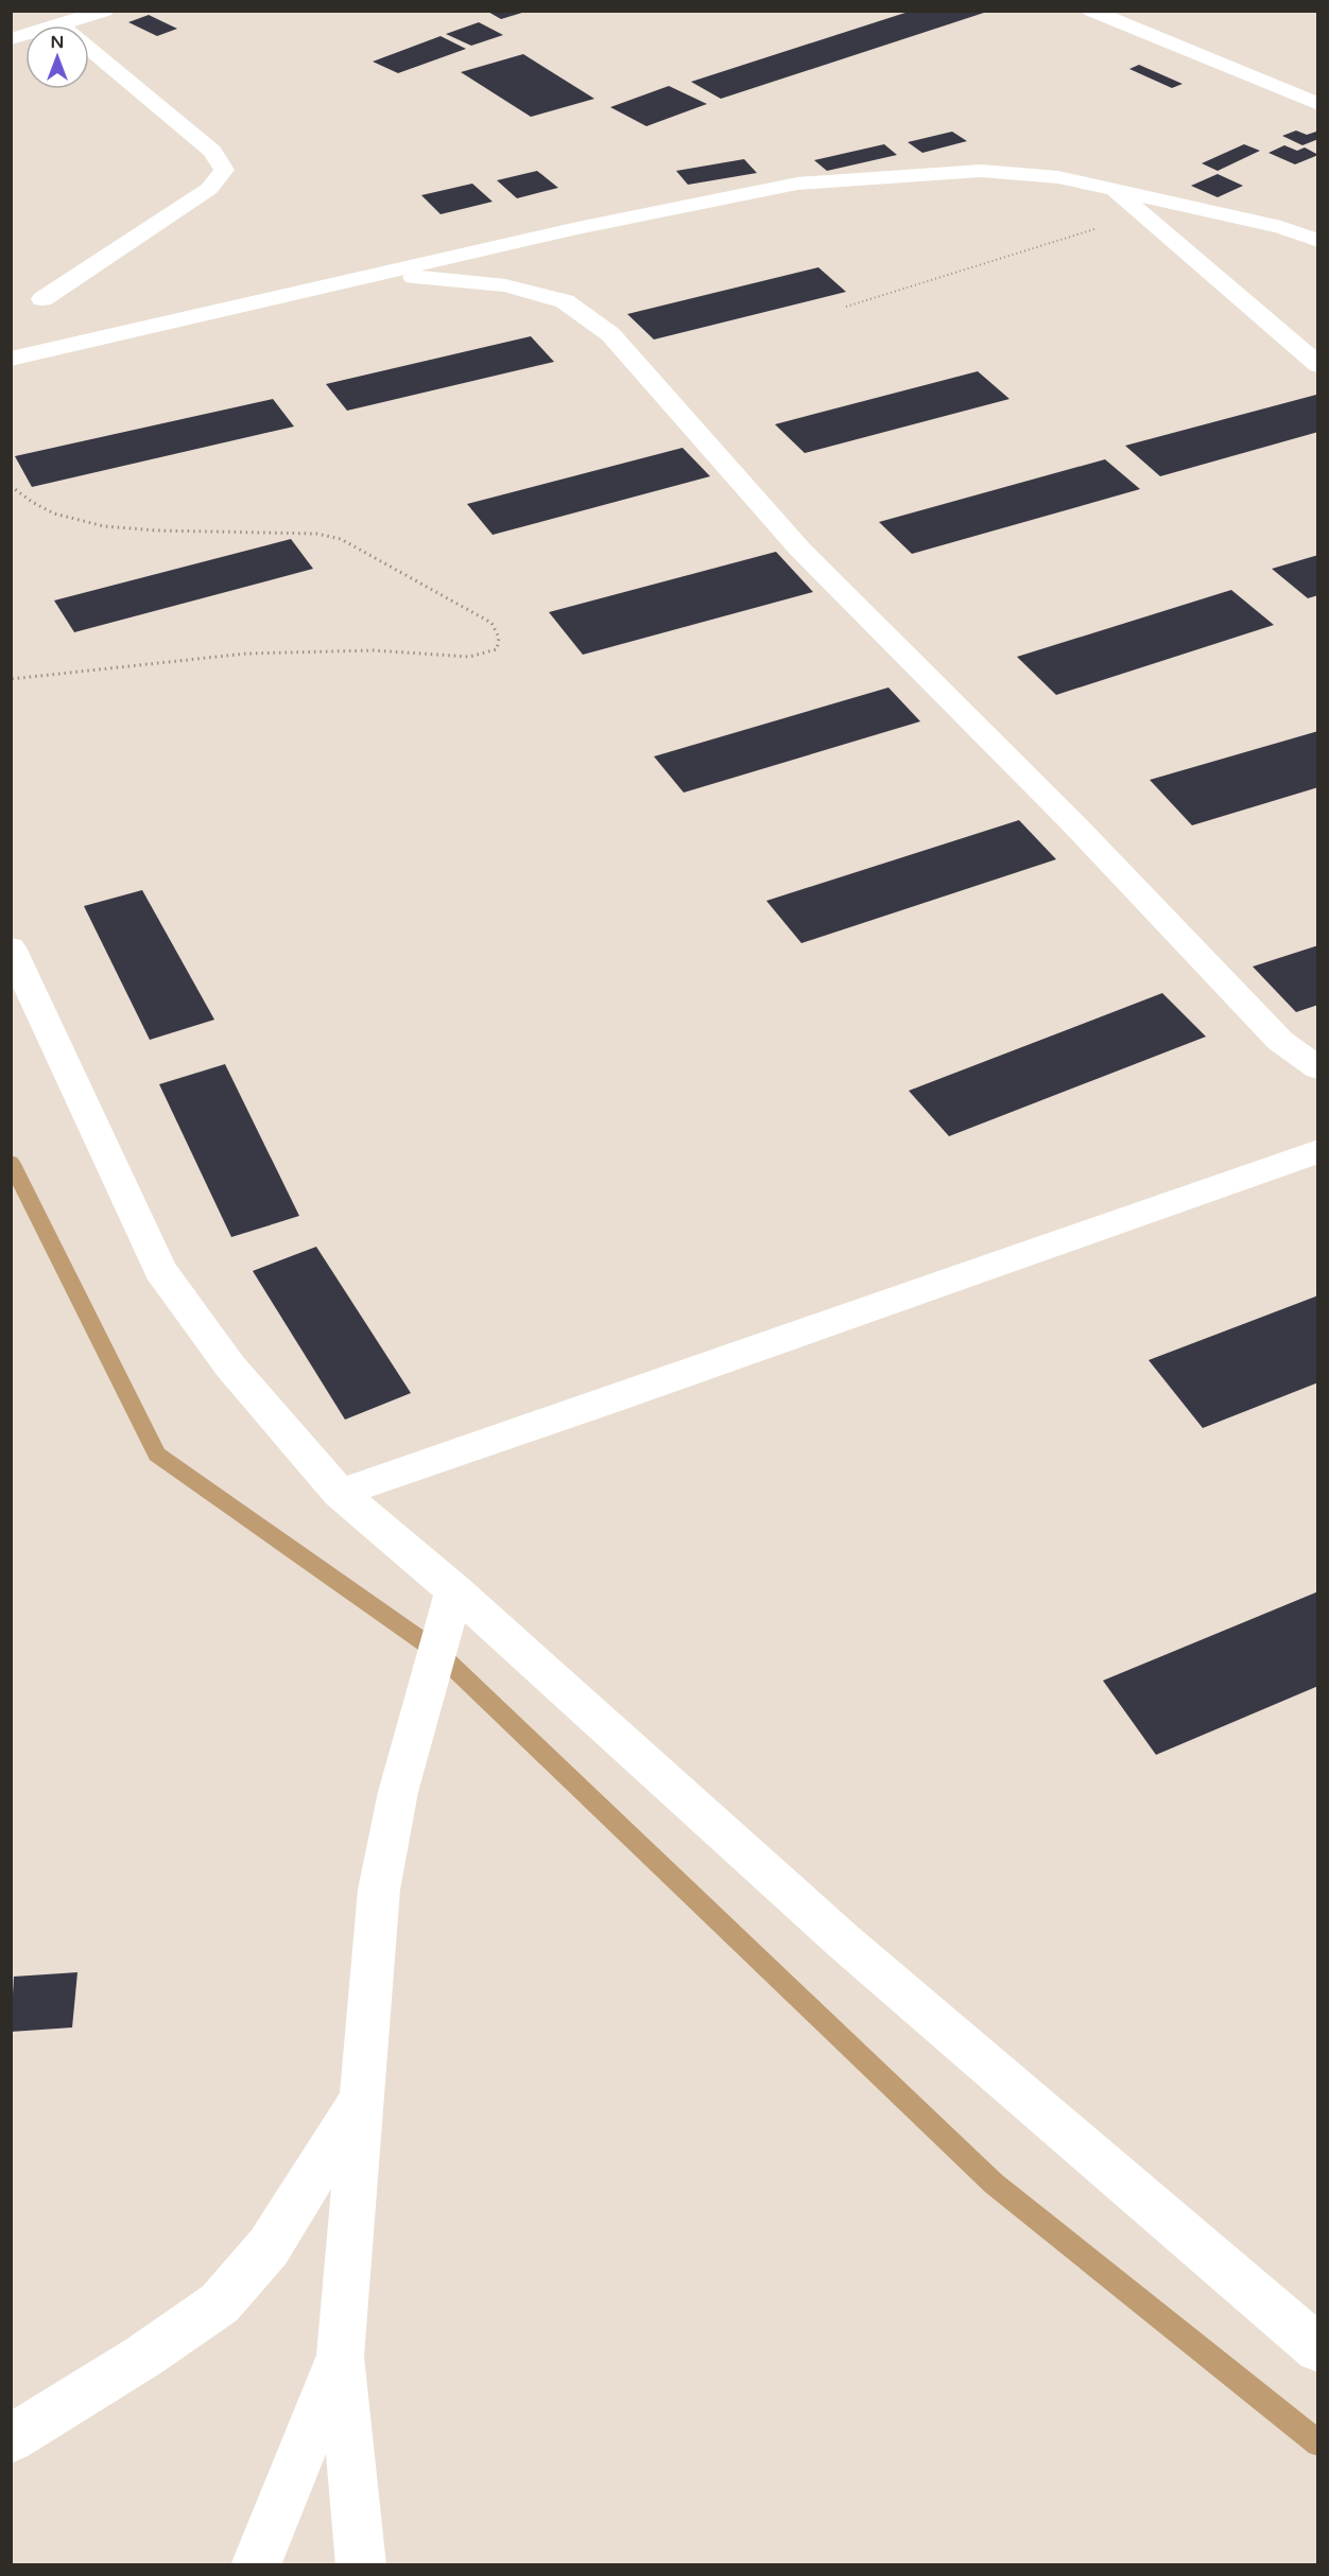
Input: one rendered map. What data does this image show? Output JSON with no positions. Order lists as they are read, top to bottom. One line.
{"north":"top"}
